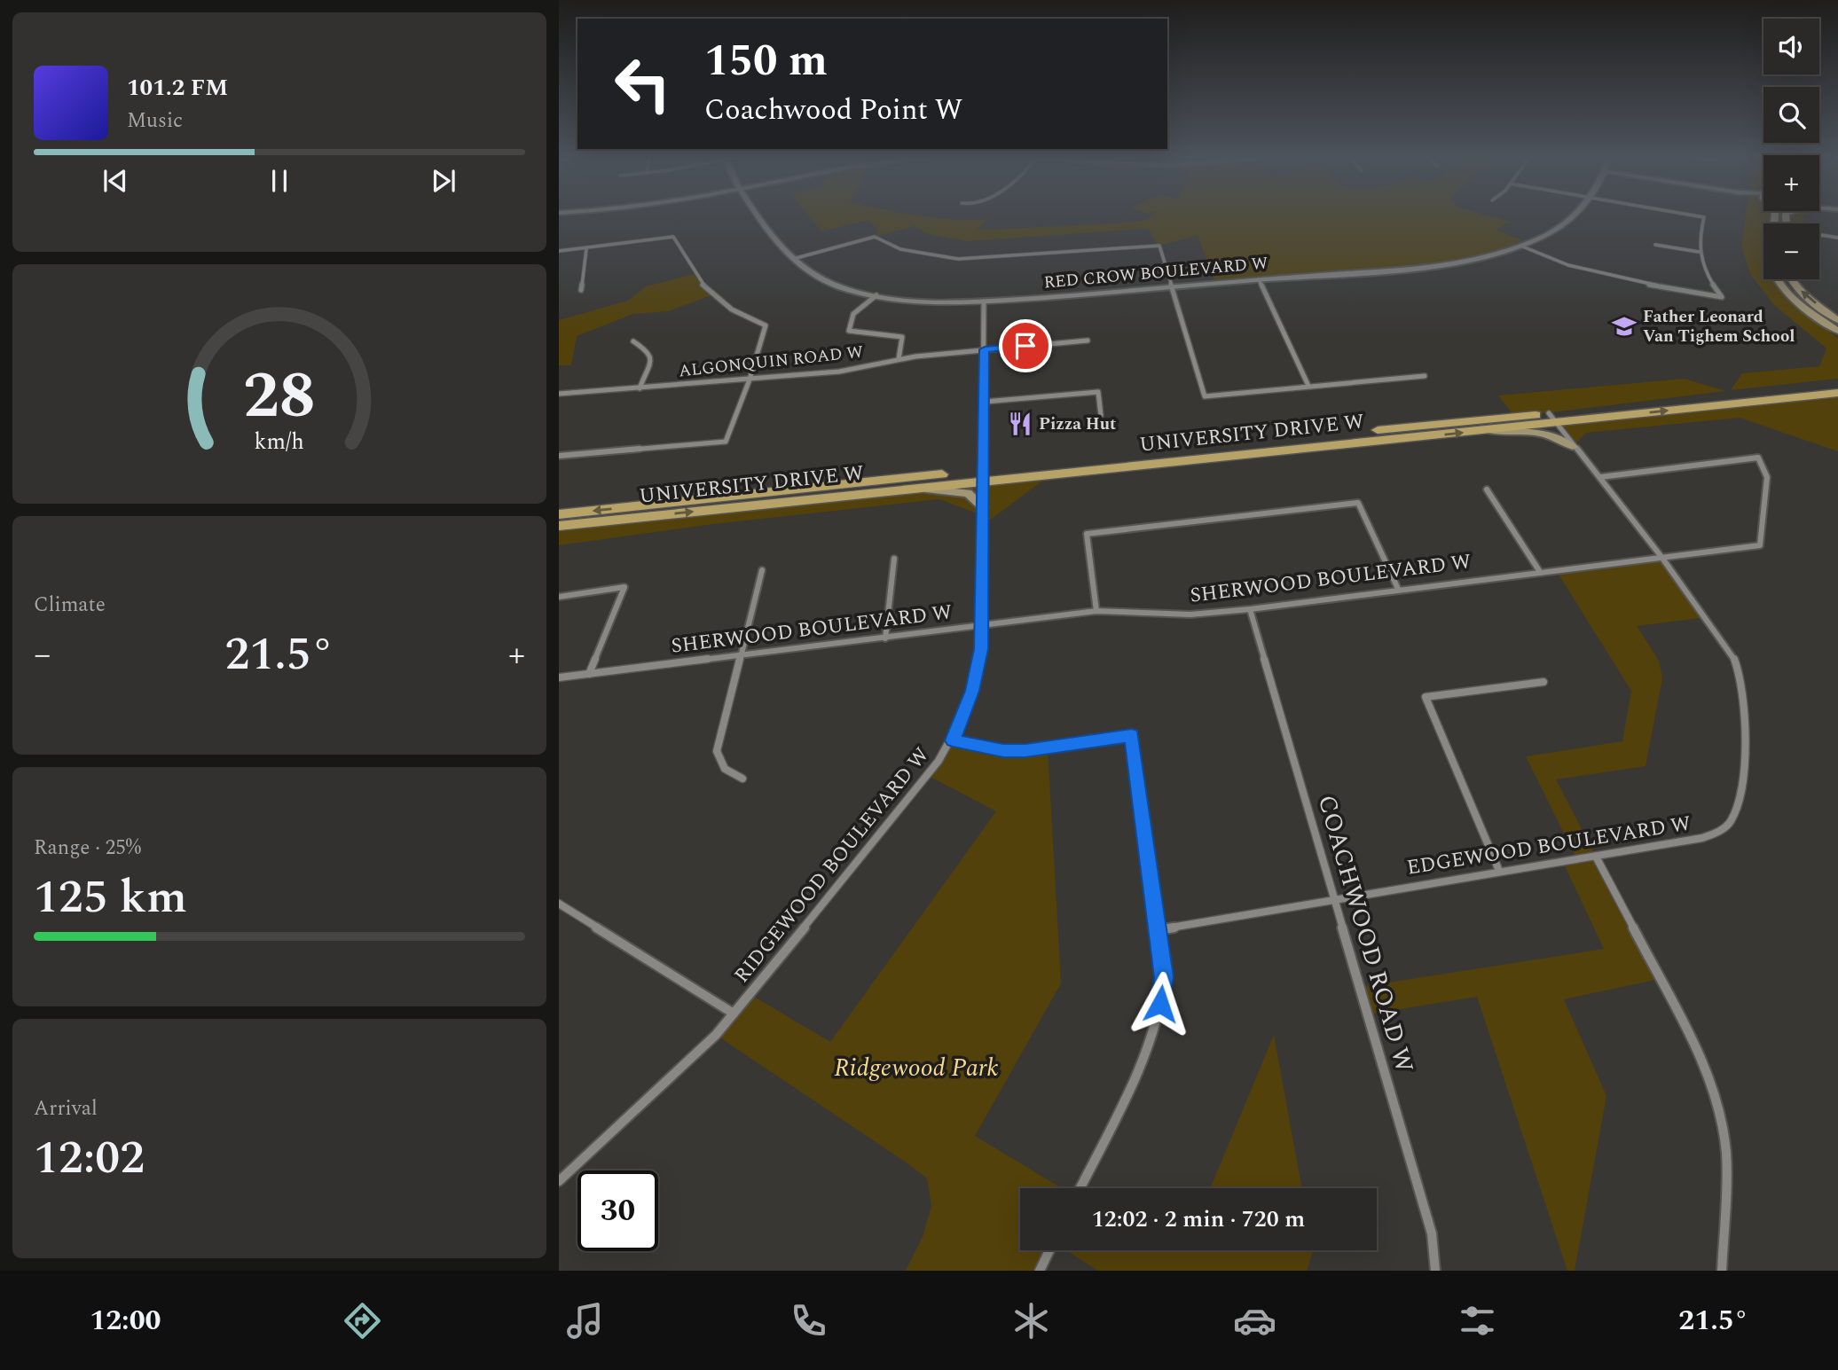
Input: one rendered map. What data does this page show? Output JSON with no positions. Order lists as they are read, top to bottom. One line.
{"streets":{"main road":["UNIVERSITY DRIVE W"],"street":["RED CROW BOULEVARD W","ALGONQUIN ROAD W","SHERWOOD BOULEVARD W","EDGEWOOD BOULEVARD W","RIDGEWOOD BOULEVARD W","COACHWOOD ROAD W"]},"crossings":[["RED CROW BOULEVARD W","RIDGEWOOD BOULEVARD W"],["ALGONQUIN ROAD W","RIDGEWOOD BOULEVARD W"],["UNIVERSITY DRIVE W","EDGEWOOD BOULEVARD W"],["UNIVERSITY DRIVE W","RIDGEWOOD BOULEVARD W"],["SHERWOOD BOULEVARD W","EDGEWOOD BOULEVARD W"],["SHERWOOD BOULEVARD W","RIDGEWOOD BOULEVARD W"],["SHERWOOD BOULEVARD W","COACHWOOD ROAD W"],["EDGEWOOD BOULEVARD W","COACHWOOD ROAD W"]],"parks":["Ridgewood Park"],"places":{"school or university":["Father Leonard Van Tighem School"],"restaurant":["Pizza Hut"]},"page":{"map_buttons":["+","−"],"turn":["150 m","Coachwood Point W"],"song":["101.2 FM","Music"],"tile":["Climate",["Range · 25%","125 km"],["Arrival","12:02"]],"heat":["−","21.5°","+"],"limit":"30","trip":"12:02 · 2 min · 720 m","tabs":["12:00","21.5°"],"gauge":["28","km/h"]}}
